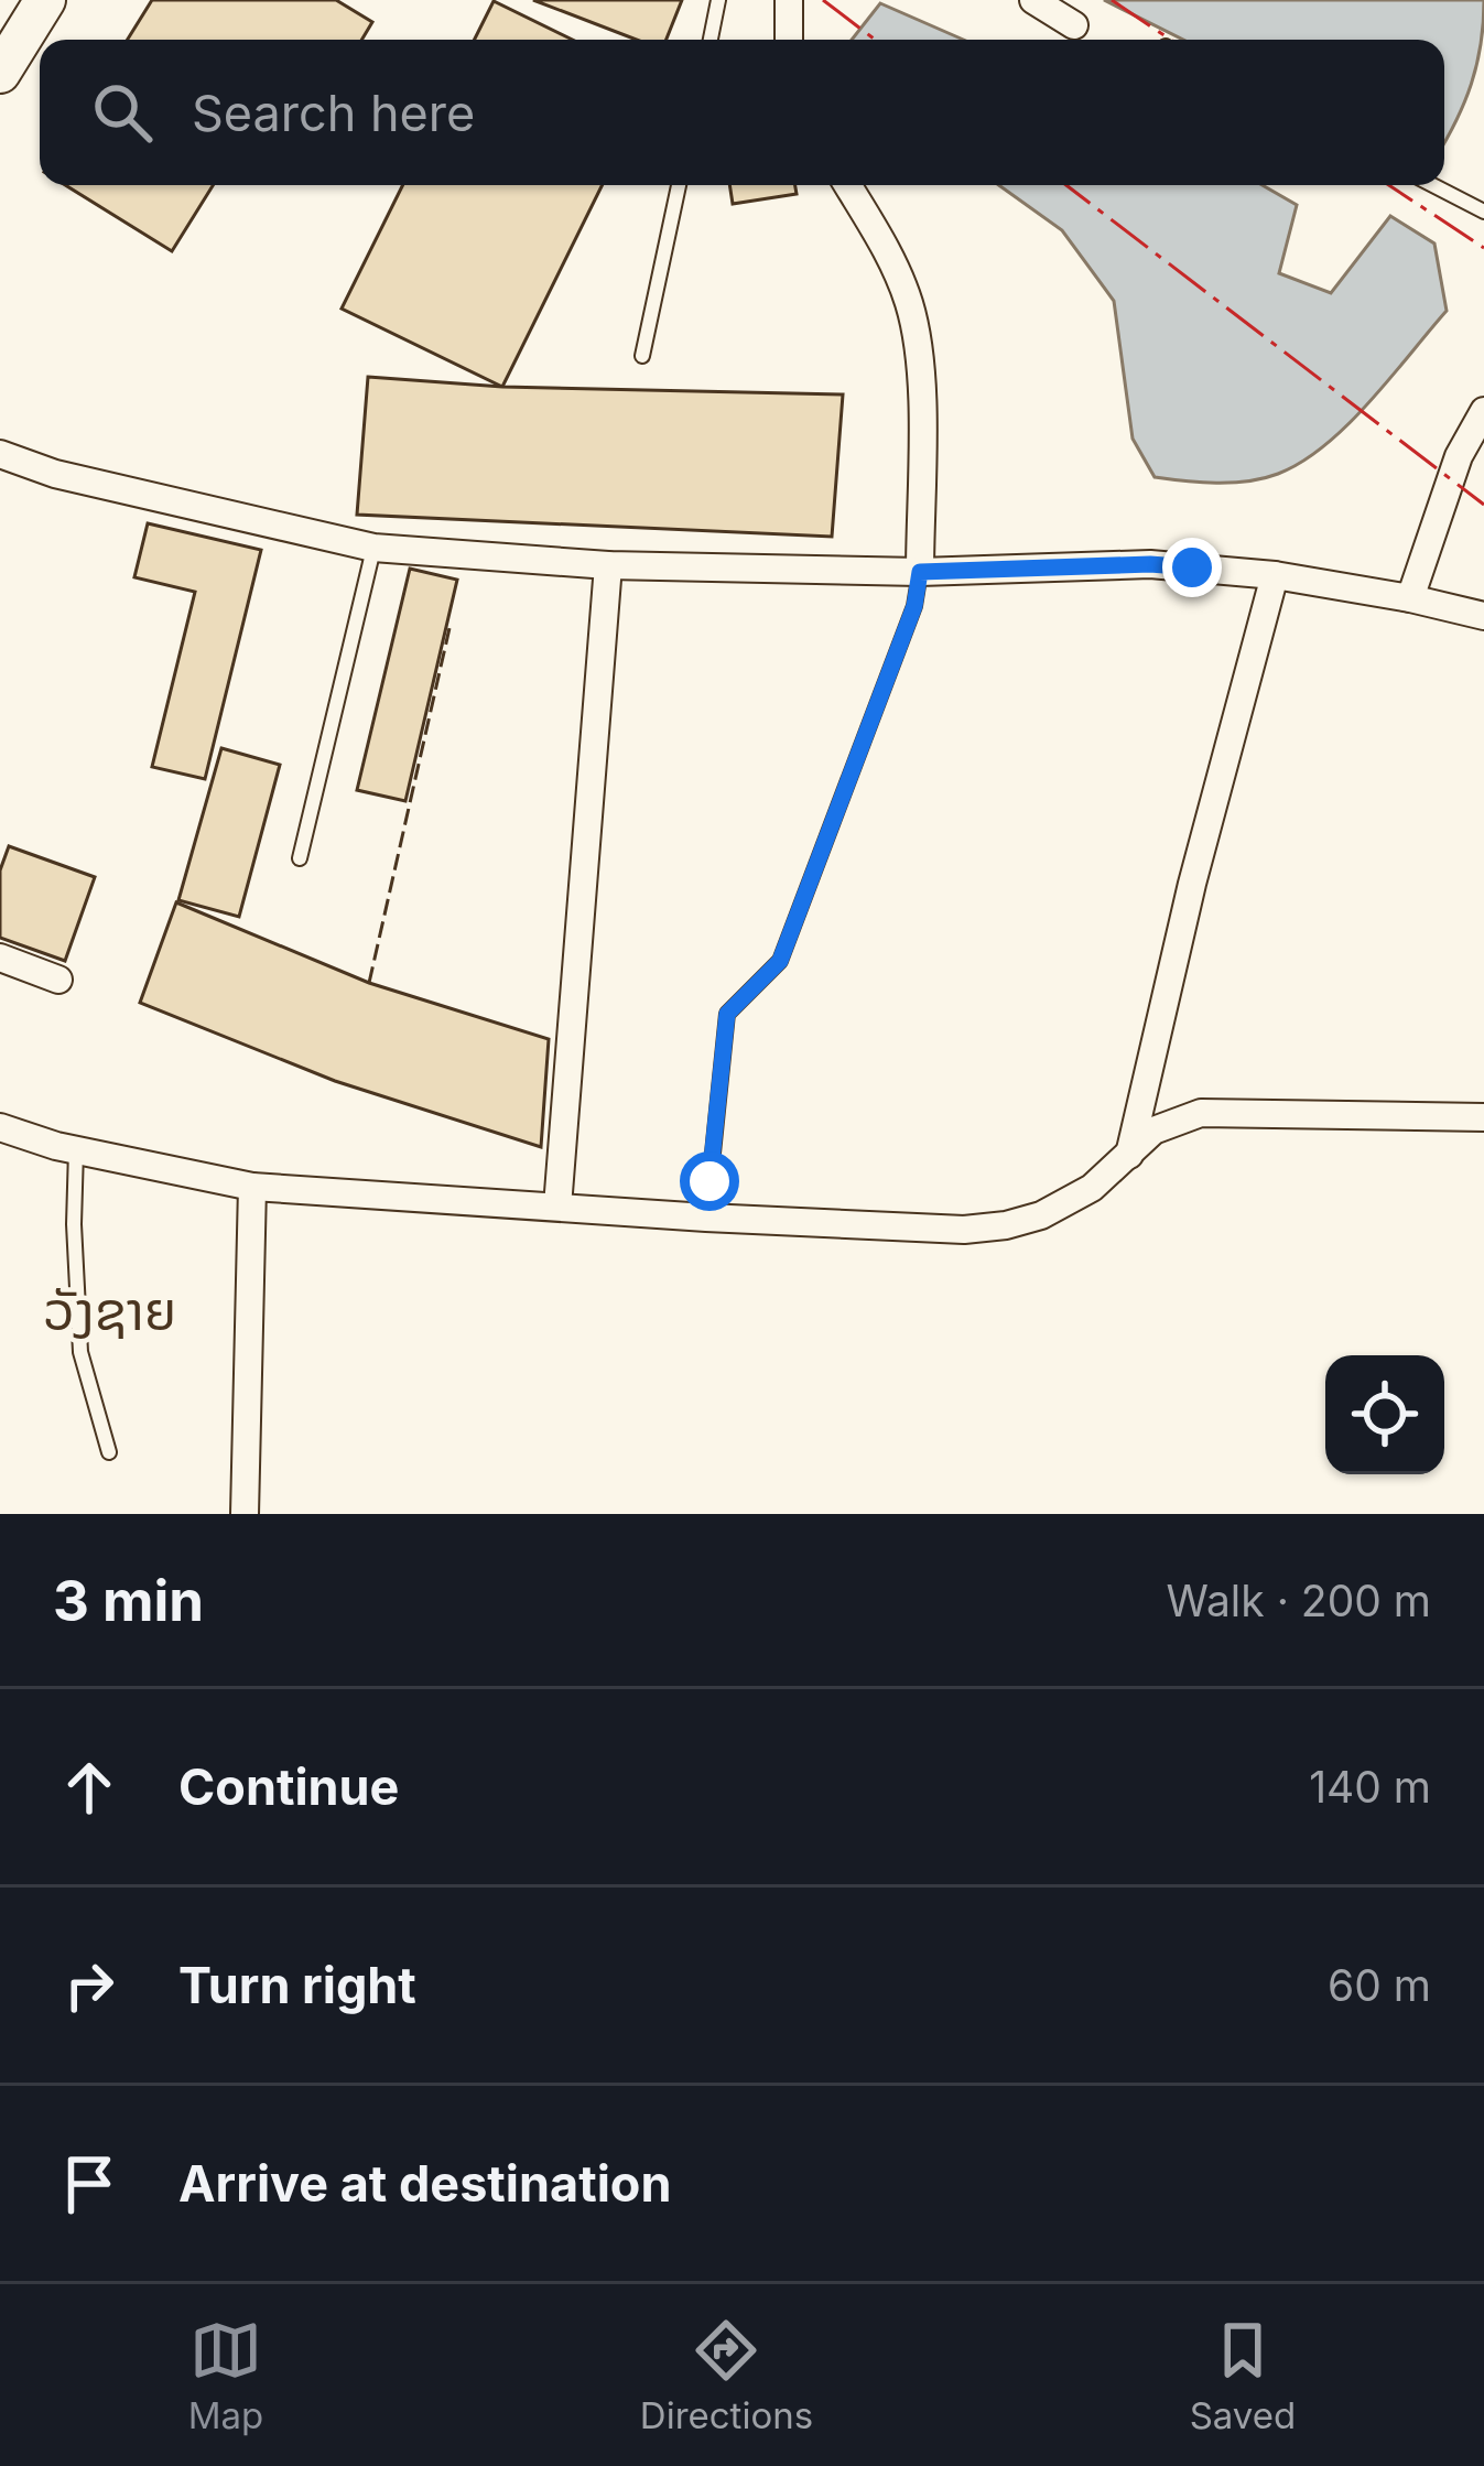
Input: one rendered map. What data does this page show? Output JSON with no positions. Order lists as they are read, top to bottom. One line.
{"districts":["ວັງຊາຍ"],"page":{"search":"Search here","heading":["3 min","Walk · 200 m"],"list":[["Continue","140 m"],["Turn right","60 m"],"Arrive at destination"],"nav":["Map","Directions","Saved"]}}
